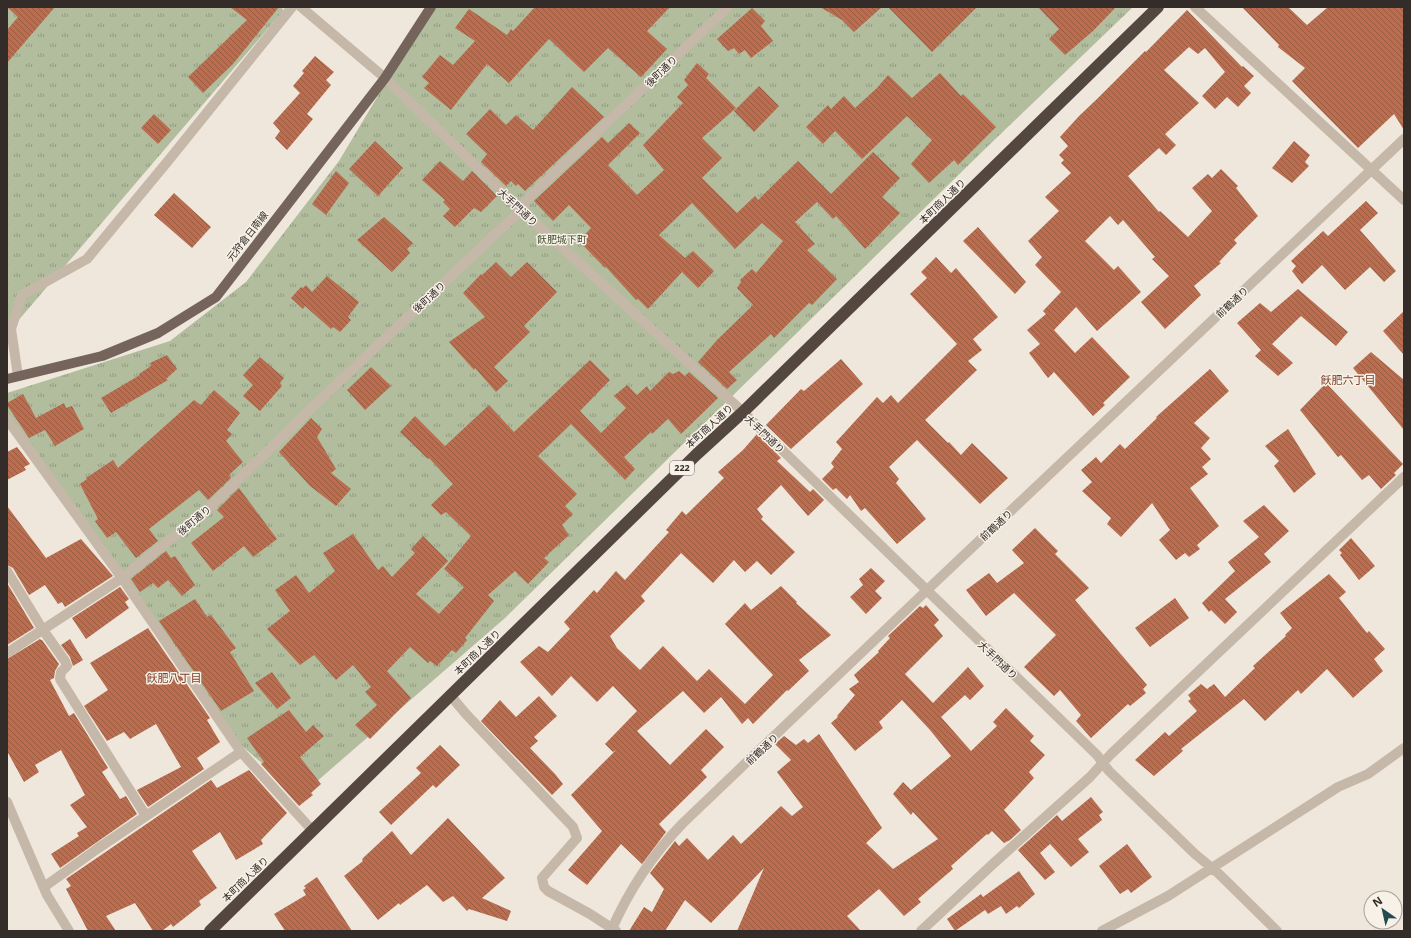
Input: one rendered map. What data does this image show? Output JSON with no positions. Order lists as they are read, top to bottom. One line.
{"streets":{"highway":["本町商人通り","222"],"main road":["元狩倉日南線"],"street":["後町通り","大手門通り","前鶴通り"]},"crossings":[["後町通り","大手門通り"],["本町商人通り","大手門通り"],["大手門通り","元狩倉日南線"],["大手門通り","前鶴通り"]],"districts":["飫肥六丁目","飫肥八丁目"],"parks":["飫肥城下町"],"north":"top left"}
